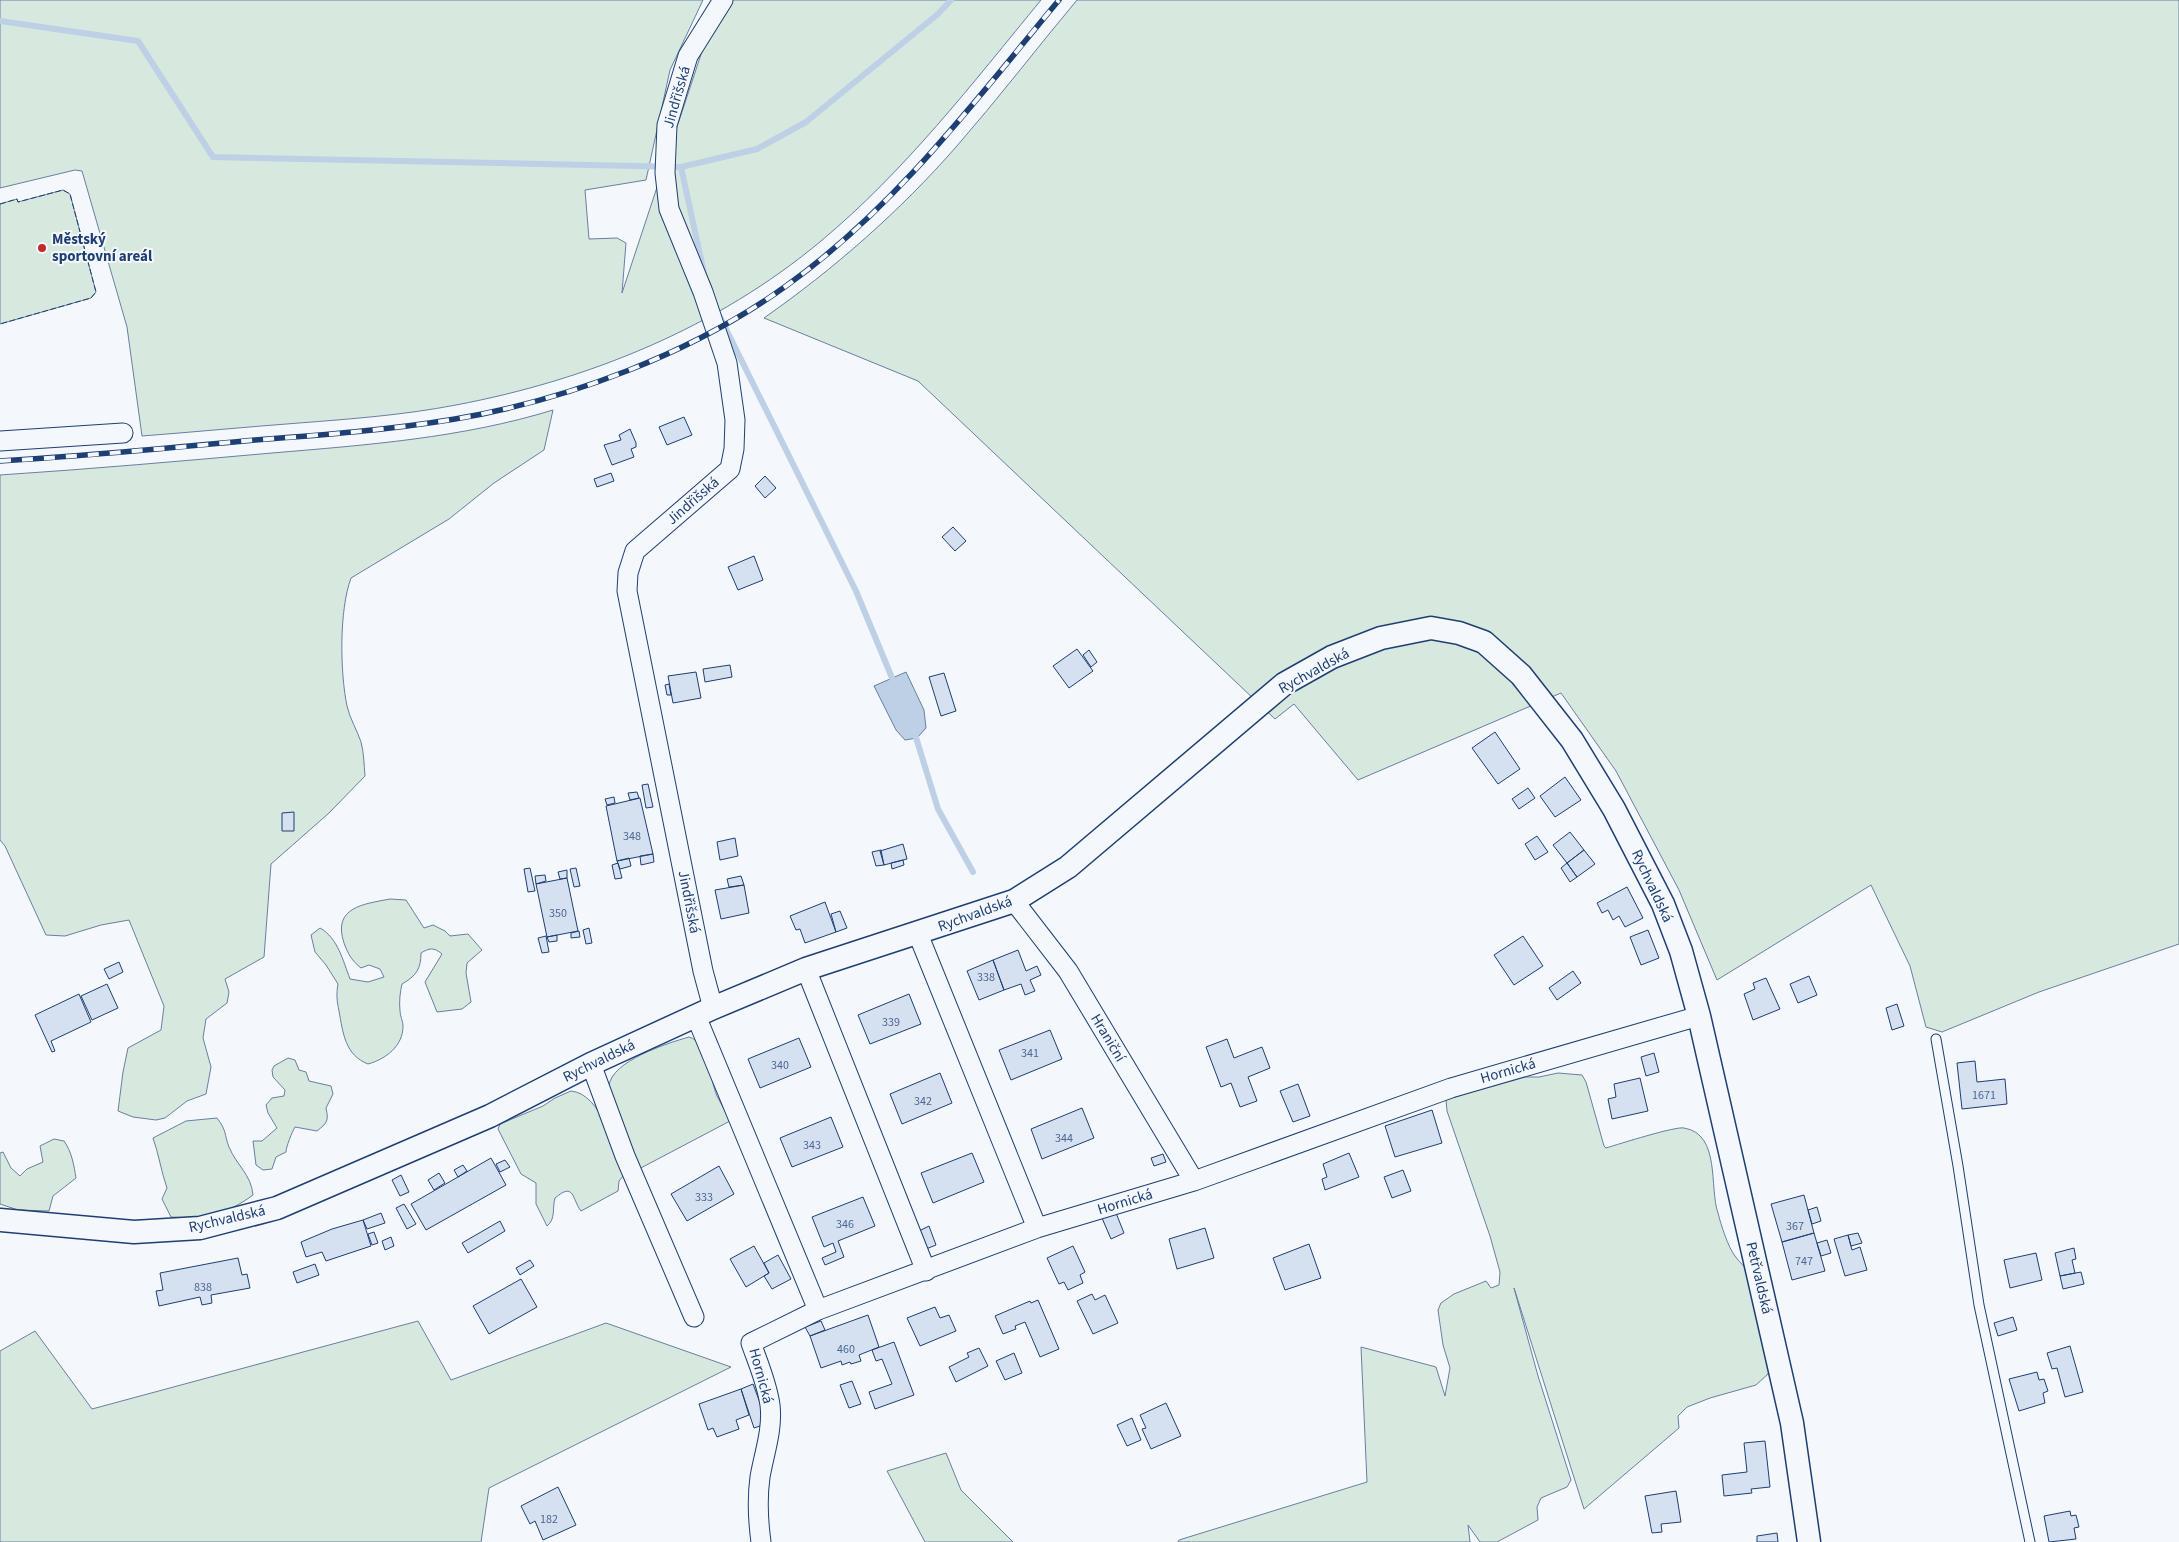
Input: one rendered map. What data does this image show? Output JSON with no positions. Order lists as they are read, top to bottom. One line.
{"streets":{"street":["Jindřišská","Rychvaldská","Hraniční","Hornická","Petřvaldská"]},"crossings":[["Jindřišská","Rychvaldská"],["Jindřišská","Hornická"],["Rychvaldská","Hraniční"],["Rychvaldská","Hornická"],["Rychvaldská","Petřvaldská"],["Hraniční","Hornická"],["Hornická","Petřvaldská"]],"places":["Městský sportovní areál"],"house_numbers":["348","350","338","339","341","340","1671","342","344","343","333","346","367","747","838","460","182"]}
